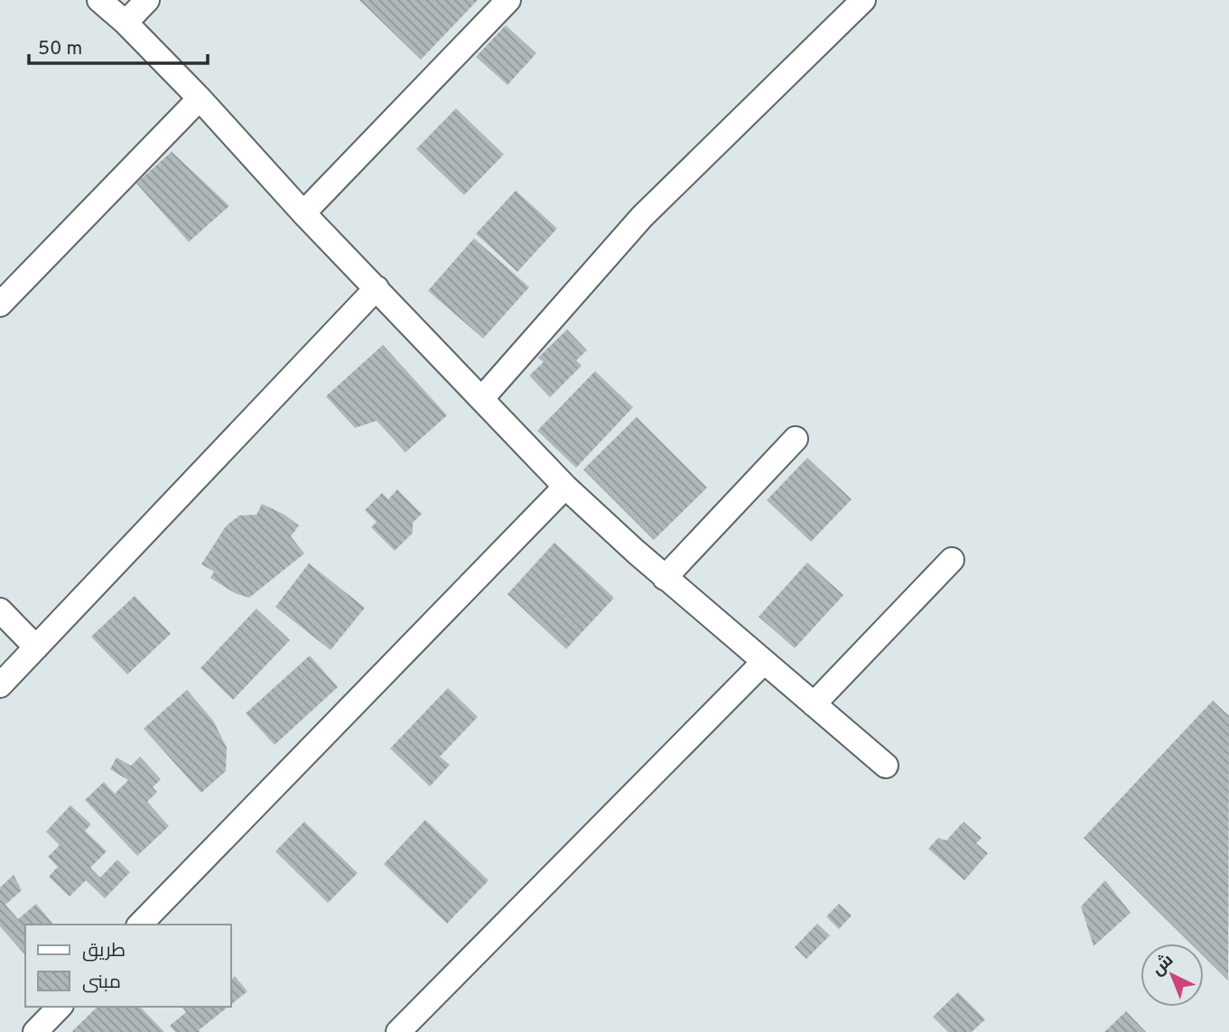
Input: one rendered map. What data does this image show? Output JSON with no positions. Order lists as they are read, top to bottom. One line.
{"legend":["طريق","مبنى"],"scale_bar":"50 m","north":"top left"}
